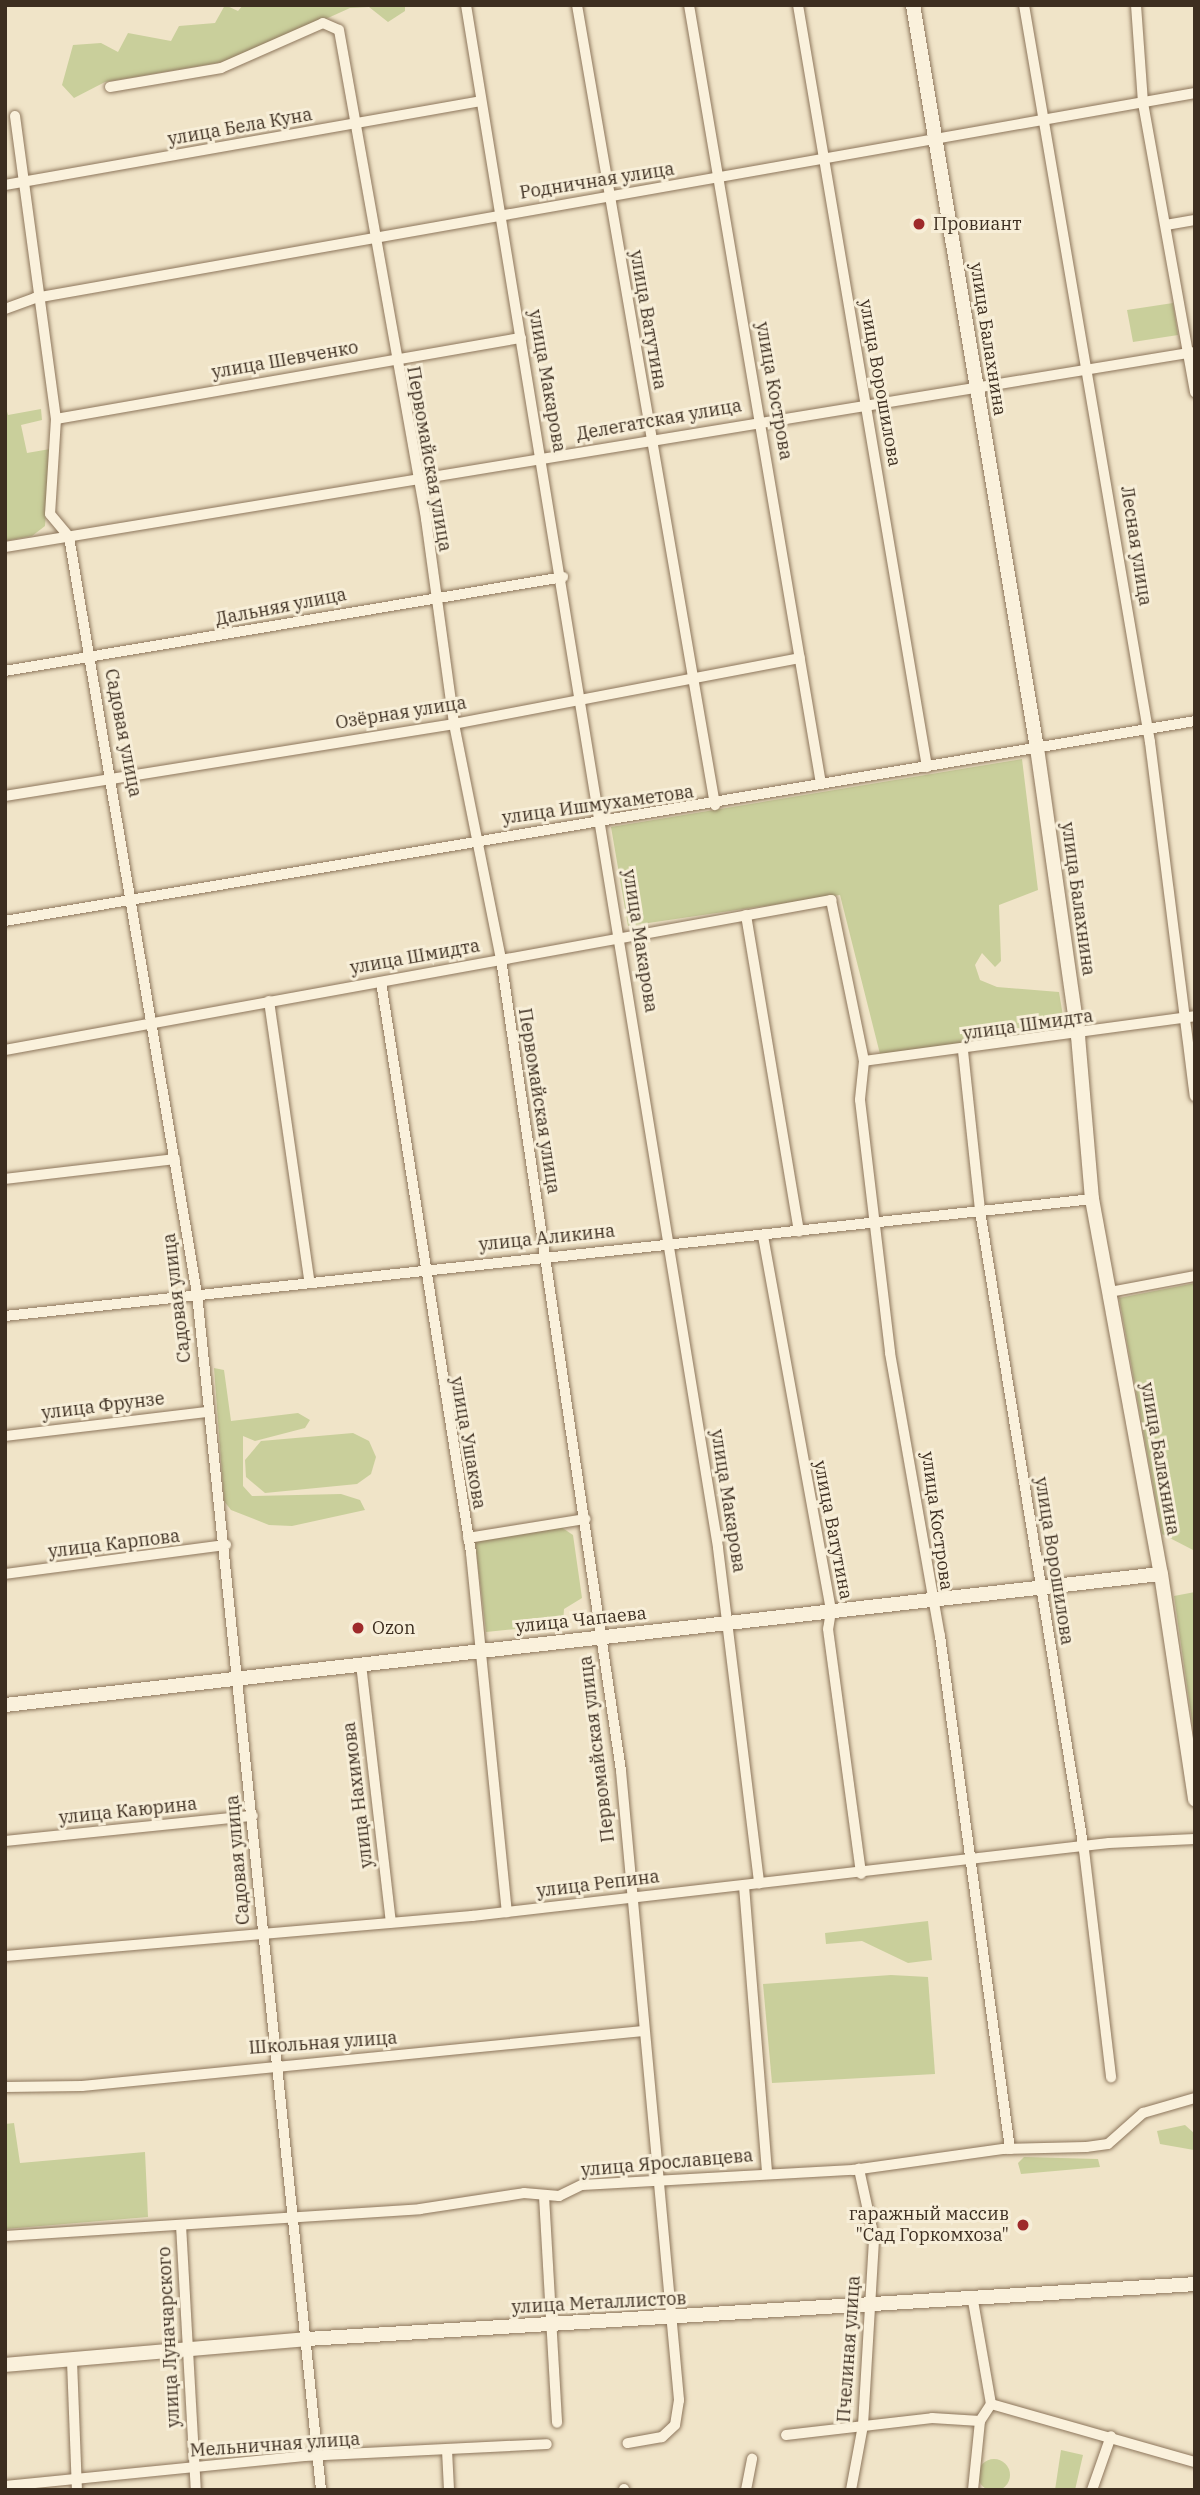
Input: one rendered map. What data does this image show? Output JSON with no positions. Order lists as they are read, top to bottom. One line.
{"streets":{"street":["улица Бела Куна","Родничная улица","улица Ватутина","улица Балахнина","улица Шевченко","улица Макарова","улица Ворошилова","улица Кострова","Делегатская улица","Первомайская улица","Лесная улица","Дальняя улица","Озёрная улица","Садовая улица","улица Ишмухаметова","улица Шмидта","улица Аликина","улица Фрунзе","улица Ушакова","улица Карпова","улица Чапаева","улица Нахимова","улица Каюрина","улица Репина","Школьная улица","улица Ярославцева","улица Металлистов","улица Луначарского","Пчелиная улица","Мельничная улица"]},"crossings":[["улица Бела Куна","улица Макарова"],["улица Бела Куна","Первомайская улица"],["улица Бела Куна","Садовая улица"],["Родничная улица","улица Ватутина"],["Родничная улица","улица Балахнина"],["Родничная улица","улица Макарова"],["Родничная улица","улица Ворошилова"],["Родничная улица","улица Кострова"],["Родничная улица","Первомайская улица"],["Родничная улица","Лесная улица"],["Родничная улица","Садовая улица"],["улица Ватутина","Делегатская улица"],["улица Ватутина","Озёрная улица"],["улица Ватутина","улица Ишмухаметова"],["улица Ватутина","улица Аликина"],["улица Ватутина","улица Чапаева"],["улица Ватутина","улица Репина"],["улица Балахнина","Делегатская улица"],["улица Балахнина","улица Ишмухаметова"],["улица Балахнина","улица Шмидта"],["улица Балахнина","улица Аликина"],["улица Балахнина","улица Чапаева"],["улица Шевченко","улица Макарова"],["улица Шевченко","Первомайская улица"],["улица Шевченко","Садовая улица"],["улица Макарова","Делегатская улица"],["улица Макарова","Дальняя улица"],["улица Макарова","Озёрная улица"],["улица Макарова","улица Ишмухаметова"],["улица Макарова","улица Шмидта"],["улица Макарова","улица Аликина"],["улица Макарова","улица Чапаева"],["улица Макарова","улица Репина"],["улица Ворошилова","Делегатская улица"],["улица Ворошилова","улица Ишмухаметова"],["улица Ворошилова","улица Шмидта"],["улица Ворошилова","улица Аликина"],["улица Ворошилова","улица Чапаева"],["улица Ворошилова","улица Репина"],["улица Кострова","Делегатская улица"],["улица Кострова","Озёрная улица"],["улица Кострова","улица Ишмухаметова"],["улица Кострова","улица Шмидта"],["улица Кострова","улица Аликина"],["улица Кострова","улица Чапаева"],["улица Кострова","улица Репина"],["улица Кострова","улица Ярославцева"],["Делегатская улица","Первомайская улица"],["Делегатская улица","Лесная улица"],["Делегатская улица","Садовая улица"],["Первомайская улица","Дальняя улица"],["Первомайская улица","Озёрная улица"],["Первомайская улица","улица Ишмухаметова"],["Первомайская улица","улица Шмидта"],["Первомайская улица","улица Аликина"],["Первомайская улица","улица Чапаева"],["Первомайская улица","улица Репина"],["Первомайская улица","Школьная улица"],["Первомайская улица","улица Ярославцева"],["Первомайская улица","улица Металлистов"],["Лесная улица","улица Ишмухаметова"],["Лесная улица","улица Шмидта"],["Дальняя улица","Садовая улица"],["Озёрная улица","Садовая улица"],["Садовая улица","улица Ишмухаметова"],["Садовая улица","улица Шмидта"],["Садовая улица","улица Аликина"],["Садовая улица","улица Фрунзе"],["Садовая улица","улица Карпова"],["Садовая улица","улица Чапаева"],["Садовая улица","улица Каюрина"],["Садовая улица","улица Репина"],["Садовая улица","Школьная улица"],["Садовая улица","улица Ярославцева"],["Садовая улица","улица Металлистов"],["Садовая улица","Мельничная улица"],["улица Шмидта","улица Ушакова"],["улица Аликина","улица Ушакова"],["улица Ушакова","улица Чапаева"],["улица Ушакова","улица Репина"],["улица Чапаева","улица Нахимова"],["улица Нахимова","улица Репина"],["улица Ярославцева","улица Луначарского"],["улица Ярославцева","Пчелиная улица"],["улица Металлистов","улица Луначарского"],["улица Металлистов","Пчелиная улица"],["улица Луначарского","Мельничная улица"]],"places":["Провиант","Ozon","гаражный массив \"Сад Горкомхоза\""]}
